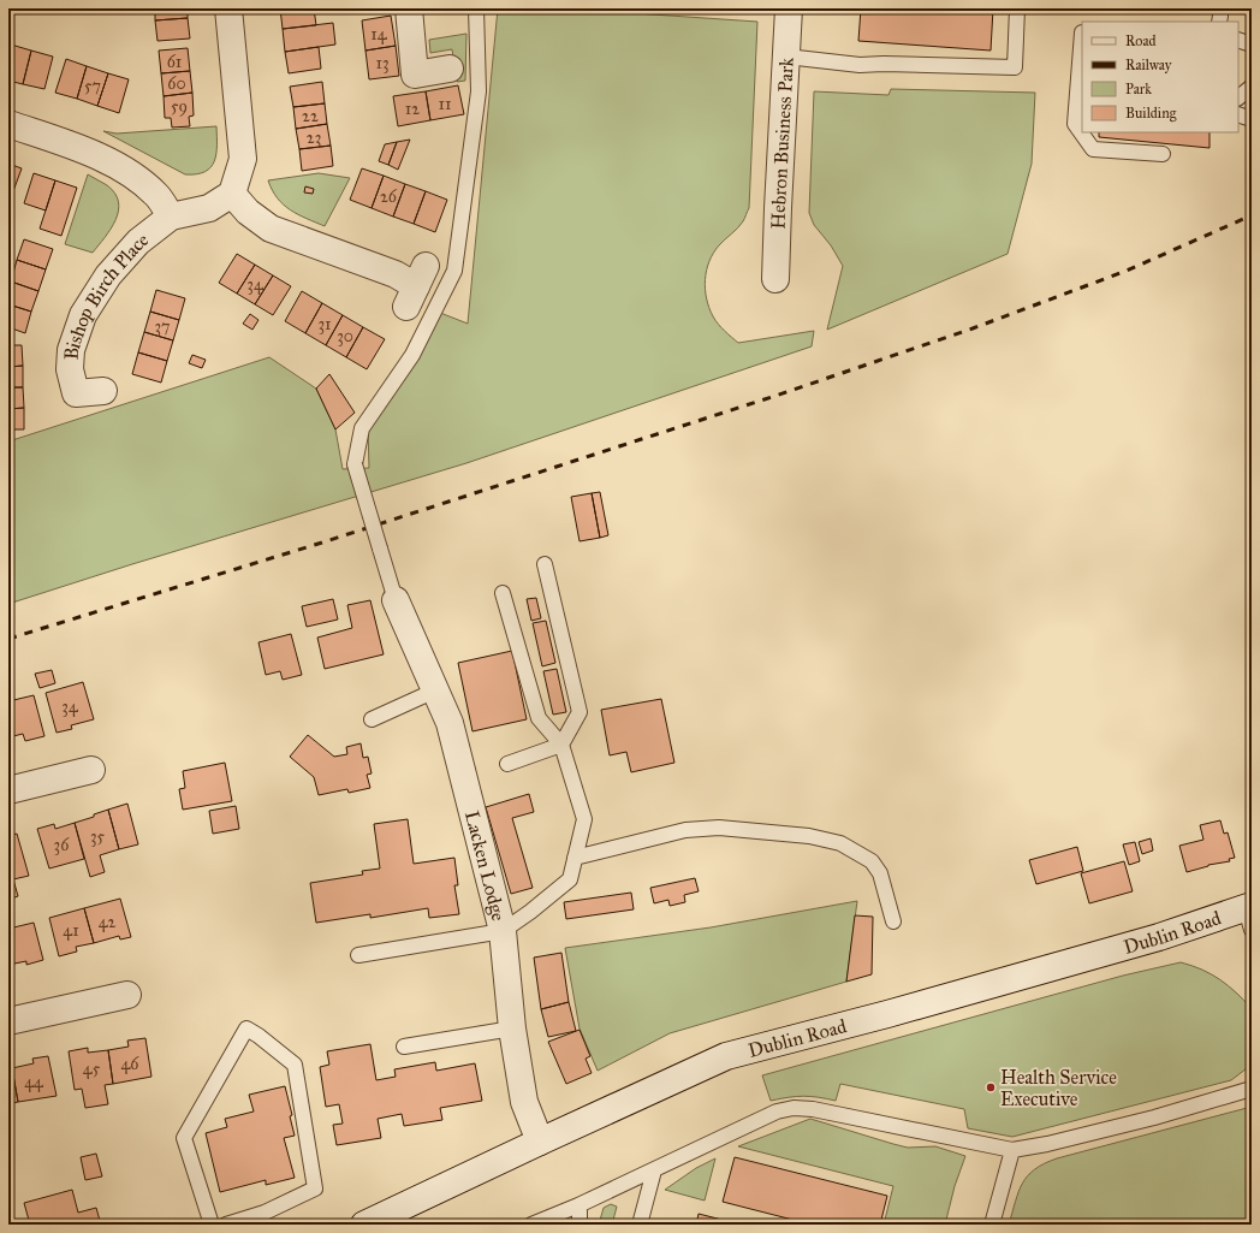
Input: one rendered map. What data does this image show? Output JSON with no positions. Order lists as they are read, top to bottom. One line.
{"streets":{"street":["Hebron Business Park","Bishop Birch Place","Lacken Lodge","Dublin Road"]},"crossings":[["Lacken Lodge","Dublin Road"]],"places":["Health Service Executive"],"house_numbers":["14","61","13","60","57","11","59","12","22","23","26","34","31","37","30","34","35","36","42","41","46","45","44"],"legend":["Road","Railway","Park","Building"]}
